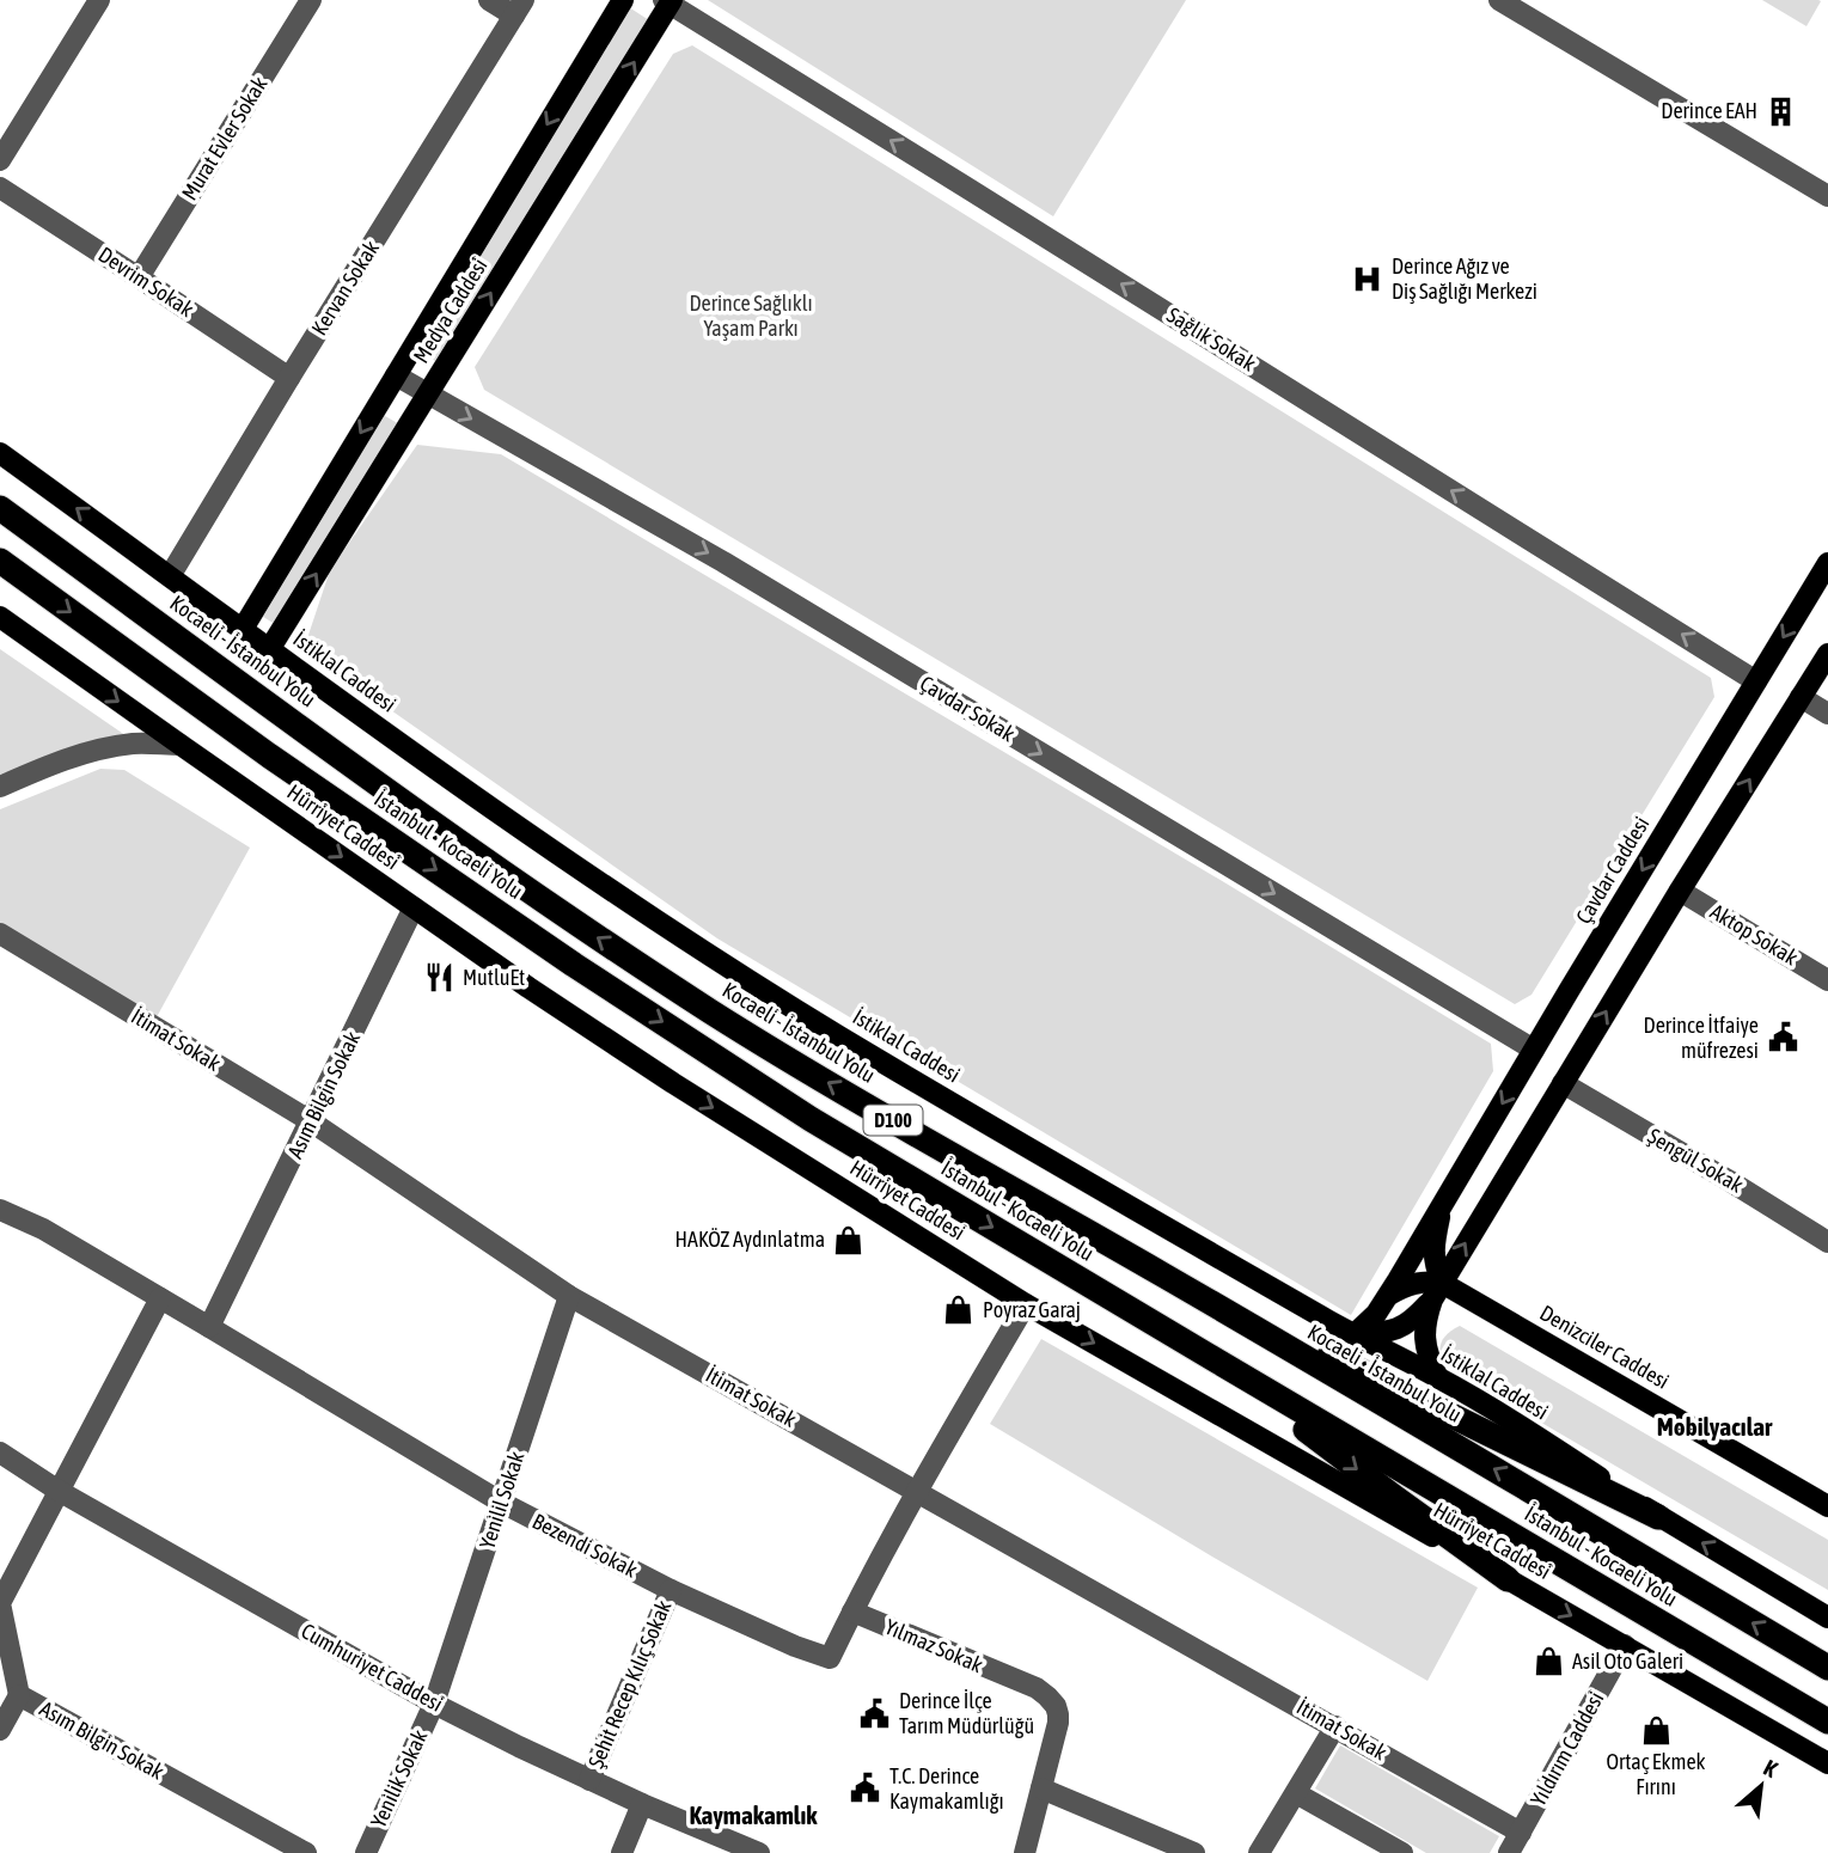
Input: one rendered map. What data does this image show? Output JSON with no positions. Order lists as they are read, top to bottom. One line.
{"streets":{"highway":["Kocaeli - İstanbul Yolu","İstanbul - Kocaeli Yolu","D100"],"main road":["Medya Caddesi","İstiklal Caddesi","Hürriyet Caddesi","Çavdar Caddesi","Denizciler Caddesi"],"street":["Murat Evler Sokak","Devrim Sokak","Kervan Sokak","Sağlık Sokak","Çavdar Sokak","Aktop Sokak","İtimat Sokak","Asım Bilgin Sokak","Şengül Sokak","Yenilil Sokak","Bezendi Sokak","Yılmaz Sokak","Cumhuriyet Caddesi","Şehit Recep Kılıç Sokak","Yıldırım Caddesi","Yenilik Sokak"]},"crossings":[["Murat Evler Sokak","Devrim Sokak"],["Devrim Sokak","Kervan Sokak"],["Kervan Sokak","İstiklal Caddesi"],["Medya Caddesi","Sağlık Sokak"],["Medya Caddesi","İstiklal Caddesi"],["Medya Caddesi","Çavdar Sokak"],["Sağlık Sokak","Çavdar Caddesi"],["İstiklal Caddesi","Çavdar Caddesi"],["Çavdar Sokak","Çavdar Caddesi"],["Hürriyet Caddesi","Asım Bilgin Sokak"],["Hürriyet Caddesi","Bezendi Sokak"],["Hürriyet Caddesi","Yıldırım Caddesi"],["Çavdar Caddesi","Aktop Sokak"],["Çavdar Caddesi","Şengül Sokak"],["Çavdar Caddesi","Denizciler Caddesi"],["İtimat Sokak","Asım Bilgin Sokak"],["İtimat Sokak","Yenilil Sokak"],["İtimat Sokak","Bezendi Sokak"],["İtimat Sokak","Yıldırım Caddesi"],["Asım Bilgin Sokak","Bezendi Sokak"],["Asım Bilgin Sokak","Cumhuriyet Caddesi"],["Yenilil Sokak","Bezendi Sokak"],["Yenilil Sokak","Cumhuriyet Caddesi"],["Yenilil Sokak","Yenilik Sokak"],["Bezendi Sokak","Yılmaz Sokak"],["Bezendi Sokak","Şehit Recep Kılıç Sokak"],["Cumhuriyet Caddesi","Şehit Recep Kılıç Sokak"],["Cumhuriyet Caddesi","Yenilik Sokak"]],"one_way":["Sağlık Sokak","Çavdar Sokak","Hürriyet Caddesi","İstanbul - Kocaeli Yolu"],"districts":["Mobilyacılar","Kaymakamlık"],"parks":["Derince Sağlıklı Yaşam Parkı"],"places":{"building":["Derince EAH"],"hospital":["Derince Ağız ve Diş Sağlığı Merkezi"],"restaurant":["MutluEt"],"public building":["Derince İtfaiye müfrezesi","Derince İlçe Tarım Müdürlüğü","T.C. Derince Kaymakamlığı"],"shop":["HAKÖZ Aydınlatma","Poyraz Garaj","Asil Oto Galeri","Ortaç Ekmek Fırını"]},"north":"top right"}
